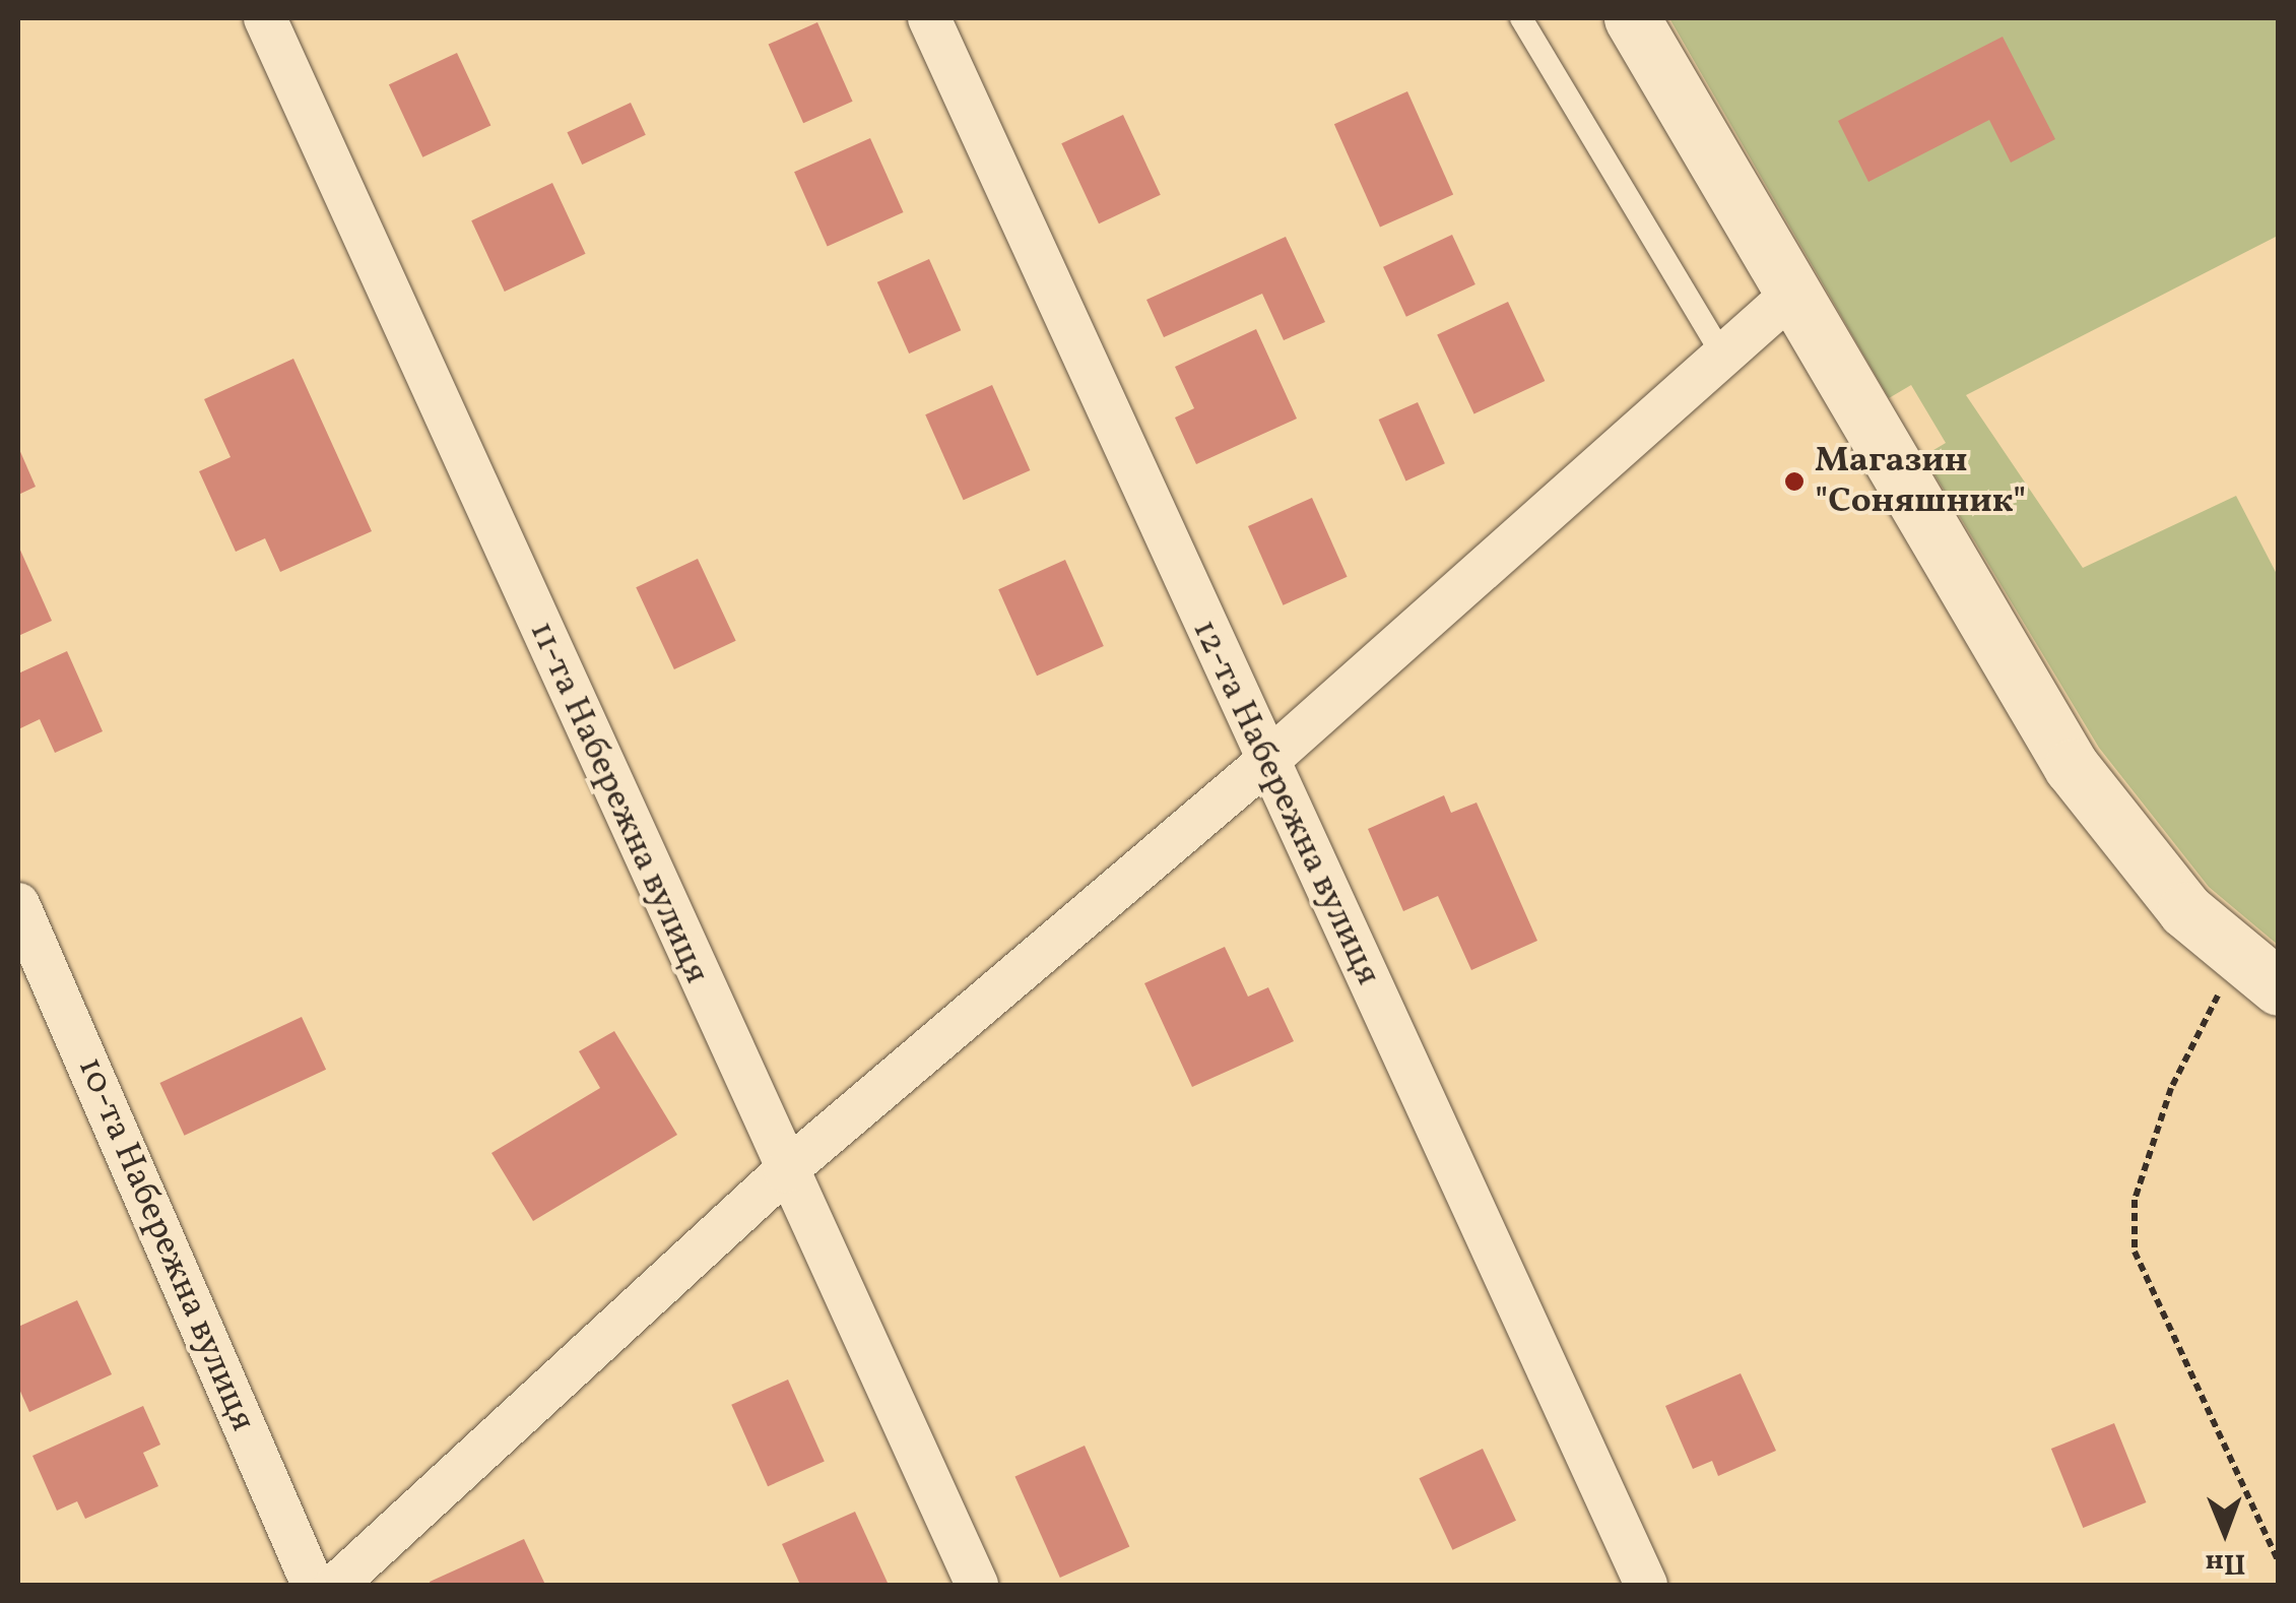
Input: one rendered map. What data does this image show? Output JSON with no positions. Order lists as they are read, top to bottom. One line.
{"streets":{"street":["11-та Набережна вулиця","12-та Набережна вулиця","10-та Набережна вулиця"]},"places":["Магазин \"Соняшник\""],"north":"bottom"}
